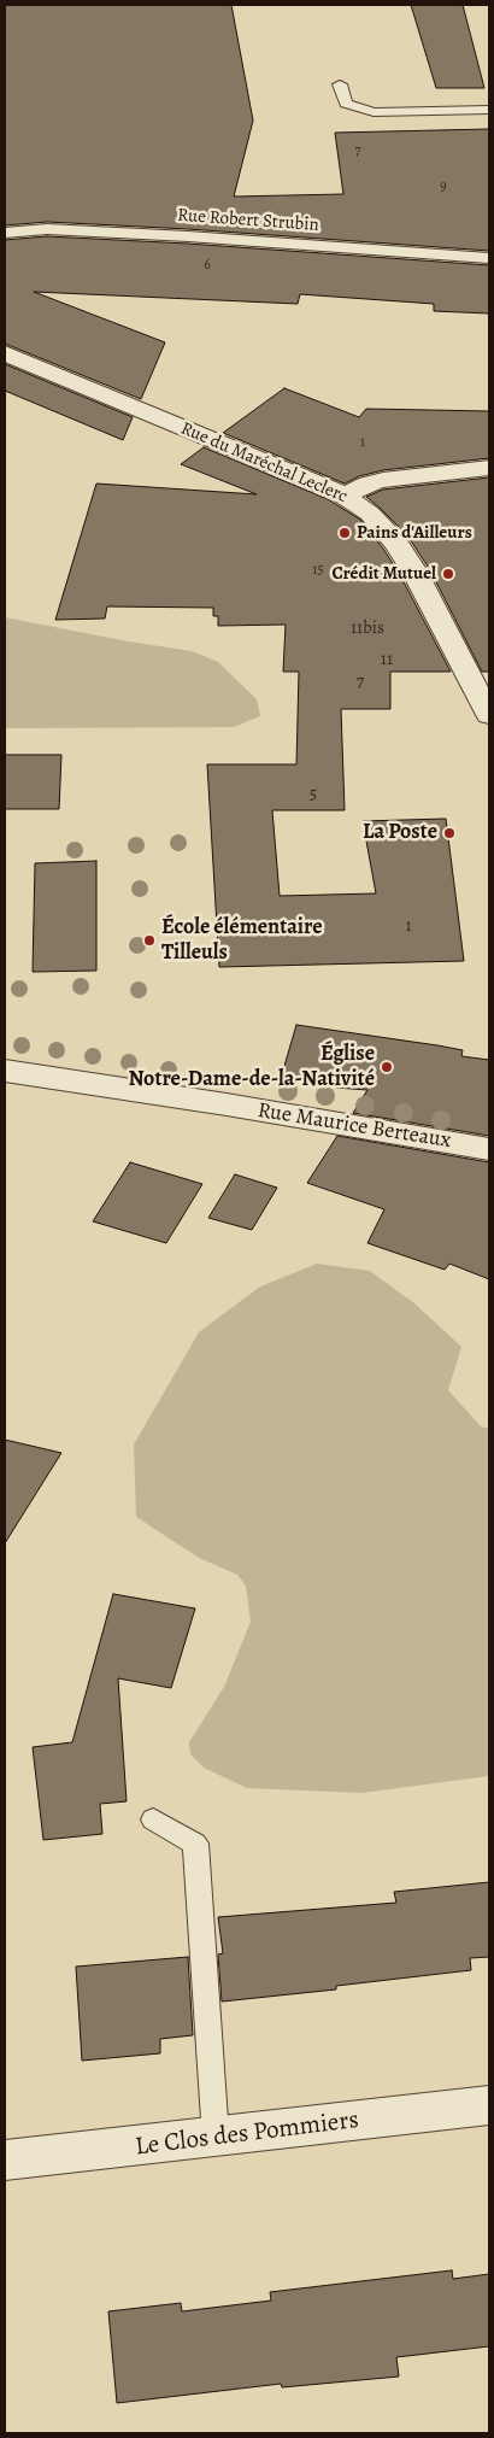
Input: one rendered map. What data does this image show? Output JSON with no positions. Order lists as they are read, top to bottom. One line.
{"streets":{"street":["Rue du Maréchal Leclerc","Rue Maurice Berteaux","Le Clos des Pommiers"],"lane":["Rue Robert Strubin"]},"places":["Pains d'Ailleurs","Crédit Mutuel","La Poste","École élémentaire Tilleuls","Église Notre-Dame-de-la-Nativité"],"house_numbers":["7","9","6","1","15","11bis","11","7","5","1"]}
